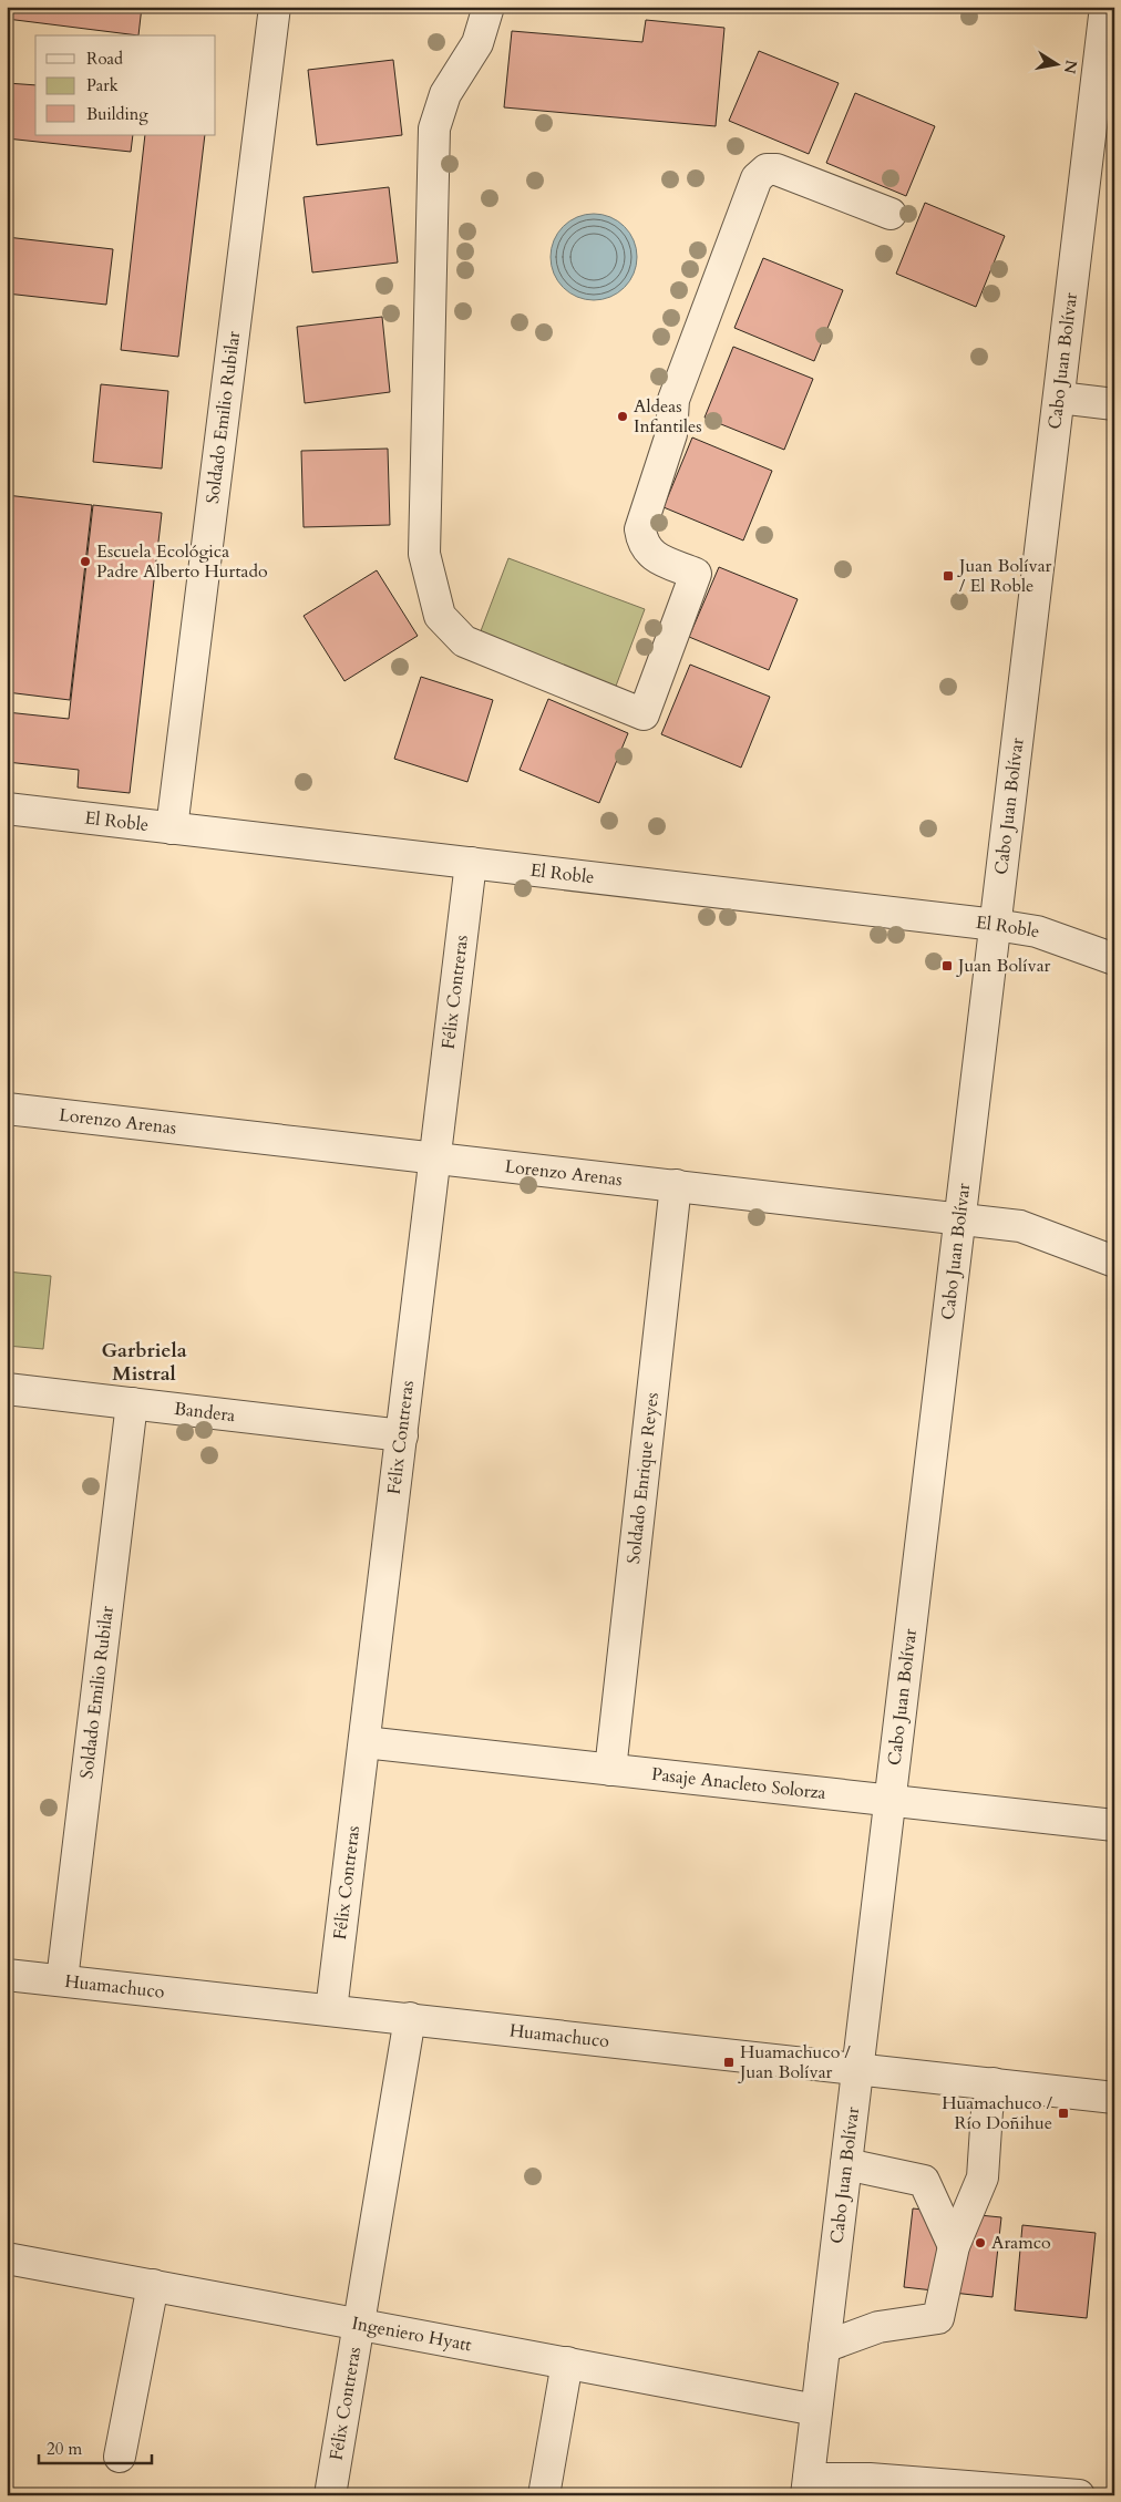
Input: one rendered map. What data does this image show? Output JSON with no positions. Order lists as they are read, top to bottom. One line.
{"streets":{"street":["Cabo Juan Bolívar","Soldado Emilio Rubilar","El Roble","Félix Contreras","Lorenzo Arenas","Bandera","Soldado Enrique Reyes","Pasaje Anacleto Solorza","Huamachuco","Ingeniero Hyatt"]},"crossings":[["Cabo Juan Bolívar","El Roble"],["Cabo Juan Bolívar","Lorenzo Arenas"],["Cabo Juan Bolívar","Pasaje Anacleto Solorza"],["Cabo Juan Bolívar","Huamachuco"],["Cabo Juan Bolívar","Ingeniero Hyatt"],["Soldado Emilio Rubilar","El Roble"],["Soldado Emilio Rubilar","Bandera"],["Soldado Emilio Rubilar","Huamachuco"],["El Roble","Félix Contreras"],["Félix Contreras","Lorenzo Arenas"],["Félix Contreras","Bandera"],["Félix Contreras","Pasaje Anacleto Solorza"],["Félix Contreras","Huamachuco"],["Félix Contreras","Ingeniero Hyatt"],["Lorenzo Arenas","Soldado Enrique Reyes"],["Soldado Enrique Reyes","Pasaje Anacleto Solorza"]],"districts":["Garbriela Mistral"],"places":{"other":["Aldeas Infantiles","Escuela Ecológica Padre Alberto Hurtado","Aramco"],"transit":["Juan Bolívar / El Roble","Juan Bolívar","Huamachuco / Juan Bolívar","Huamachuco / Río Doñihue"]},"legend":["Road","Park","Building"],"scale_bar":"20 m","north":"right"}
